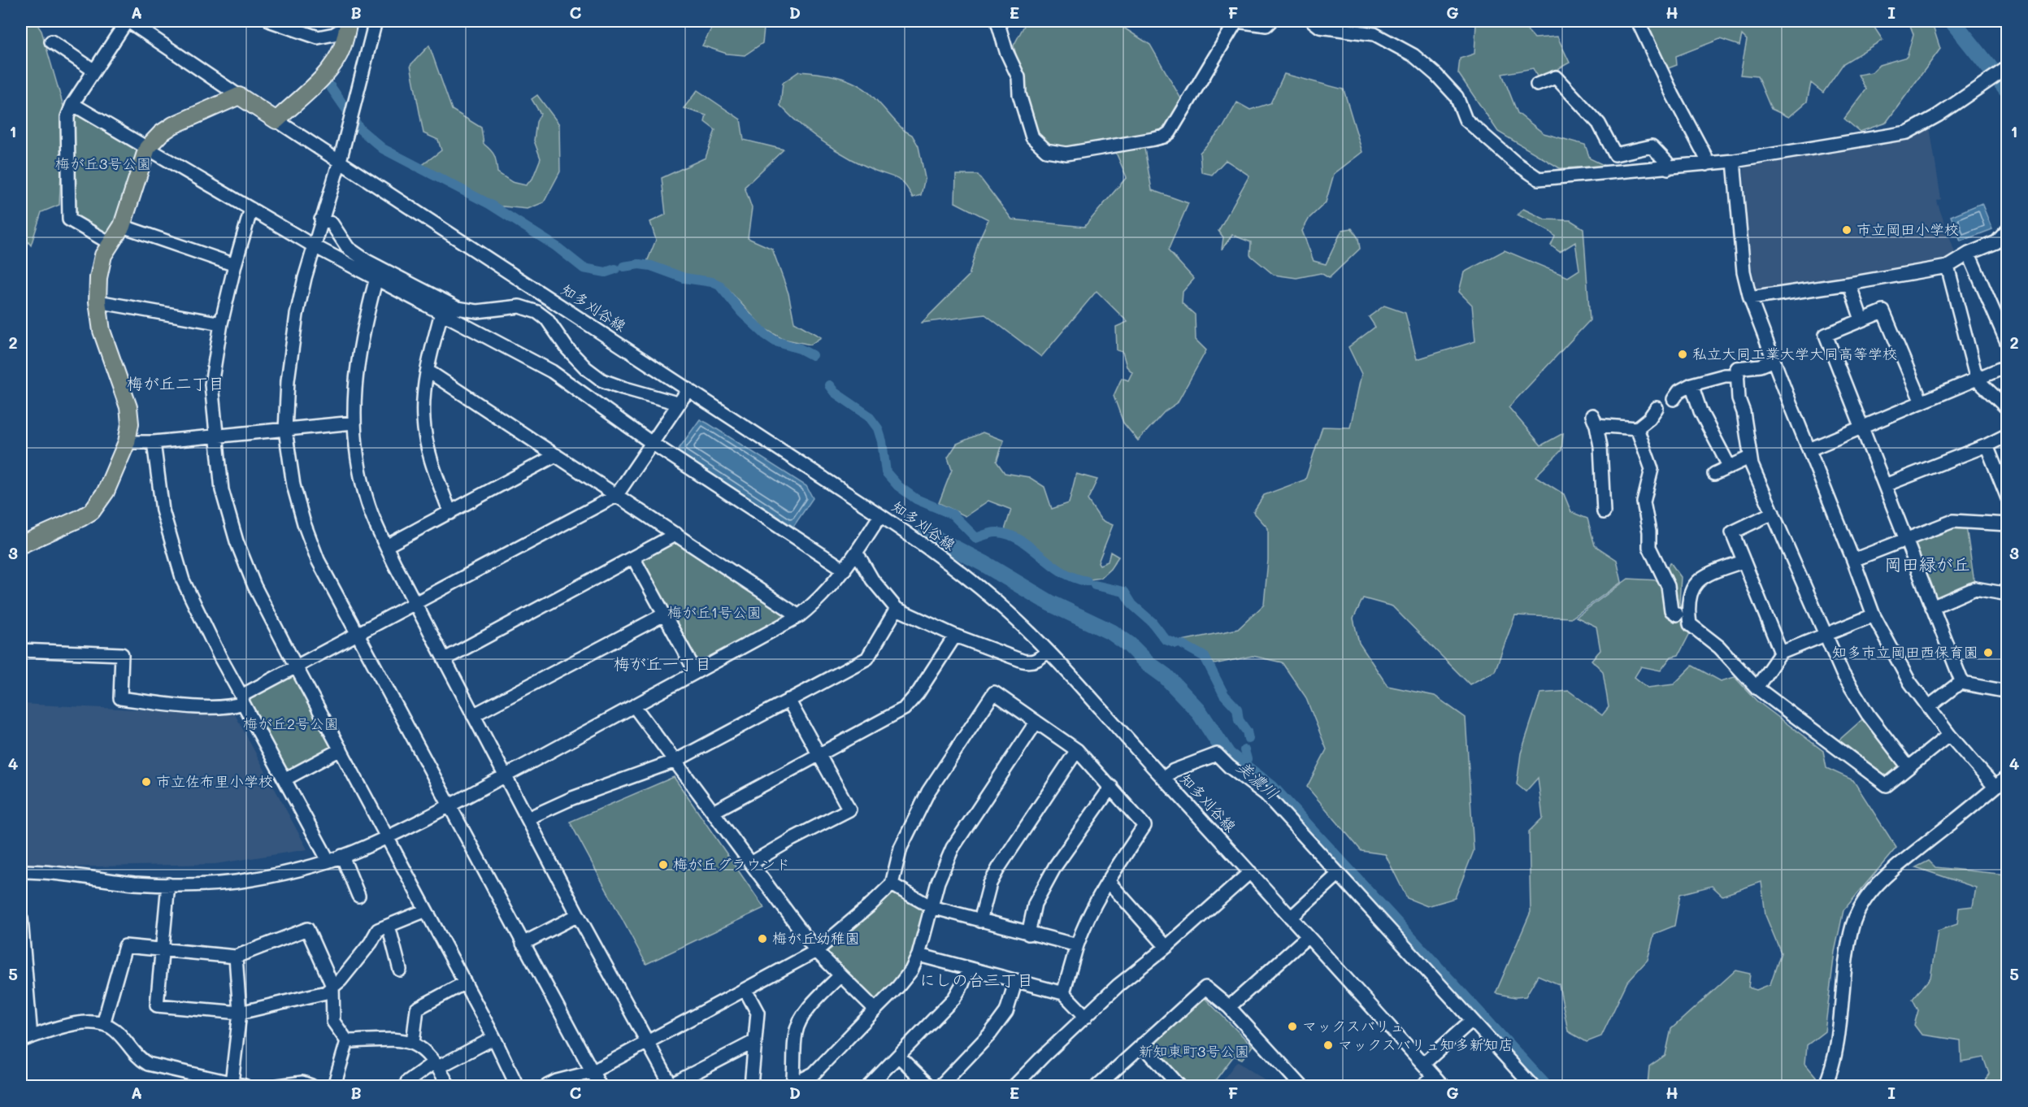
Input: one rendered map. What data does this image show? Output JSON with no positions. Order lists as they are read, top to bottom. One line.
{"streets":{"street":["知多刈谷線"]},"districts":["梅が丘二丁目","岡田緑が丘","梅が丘一丁目","にしの台三丁目"],"water":["美濃川"],"parks":["梅が丘3号公園","梅が丘1号公園","梅が丘2号公園","新知東町3号公園"],"places":["市立岡田小学校","私立大同工業大学大同高等学校","知多市立岡田西保育園","市立佐布里小学校","梅が丘グラウンド","梅が丘幼稚園","マックスバリュ","マックスバリュ知多新知店"],"grid":{"columns":["A","B","C","D","E","F","G","H","I"],"rows":["1","2","3","4","5"]}}
